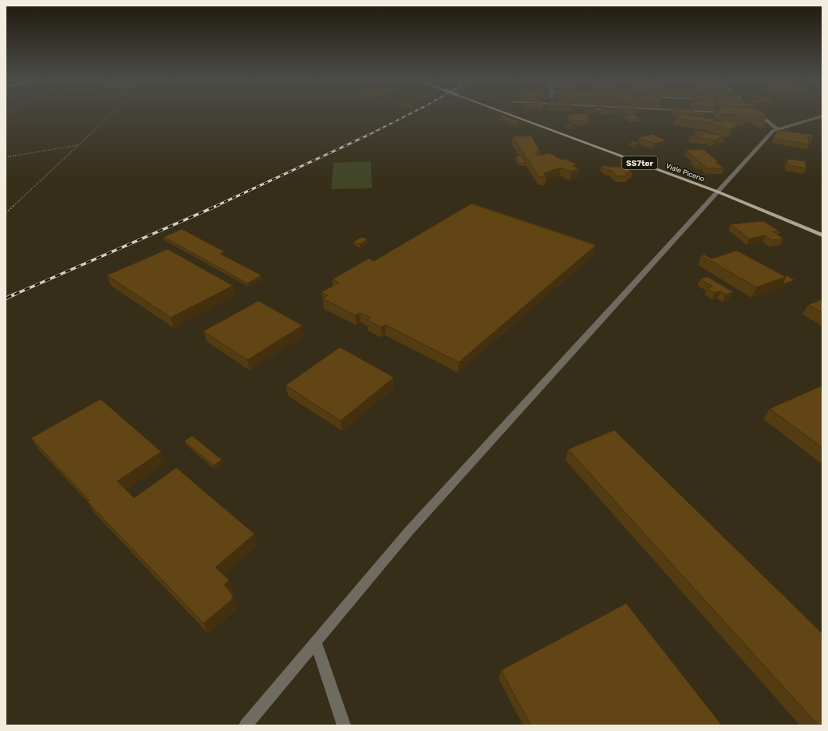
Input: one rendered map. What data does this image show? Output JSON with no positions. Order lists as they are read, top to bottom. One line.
{"streets":{"main road":["SS7ter","Viale Piceno"]}}
